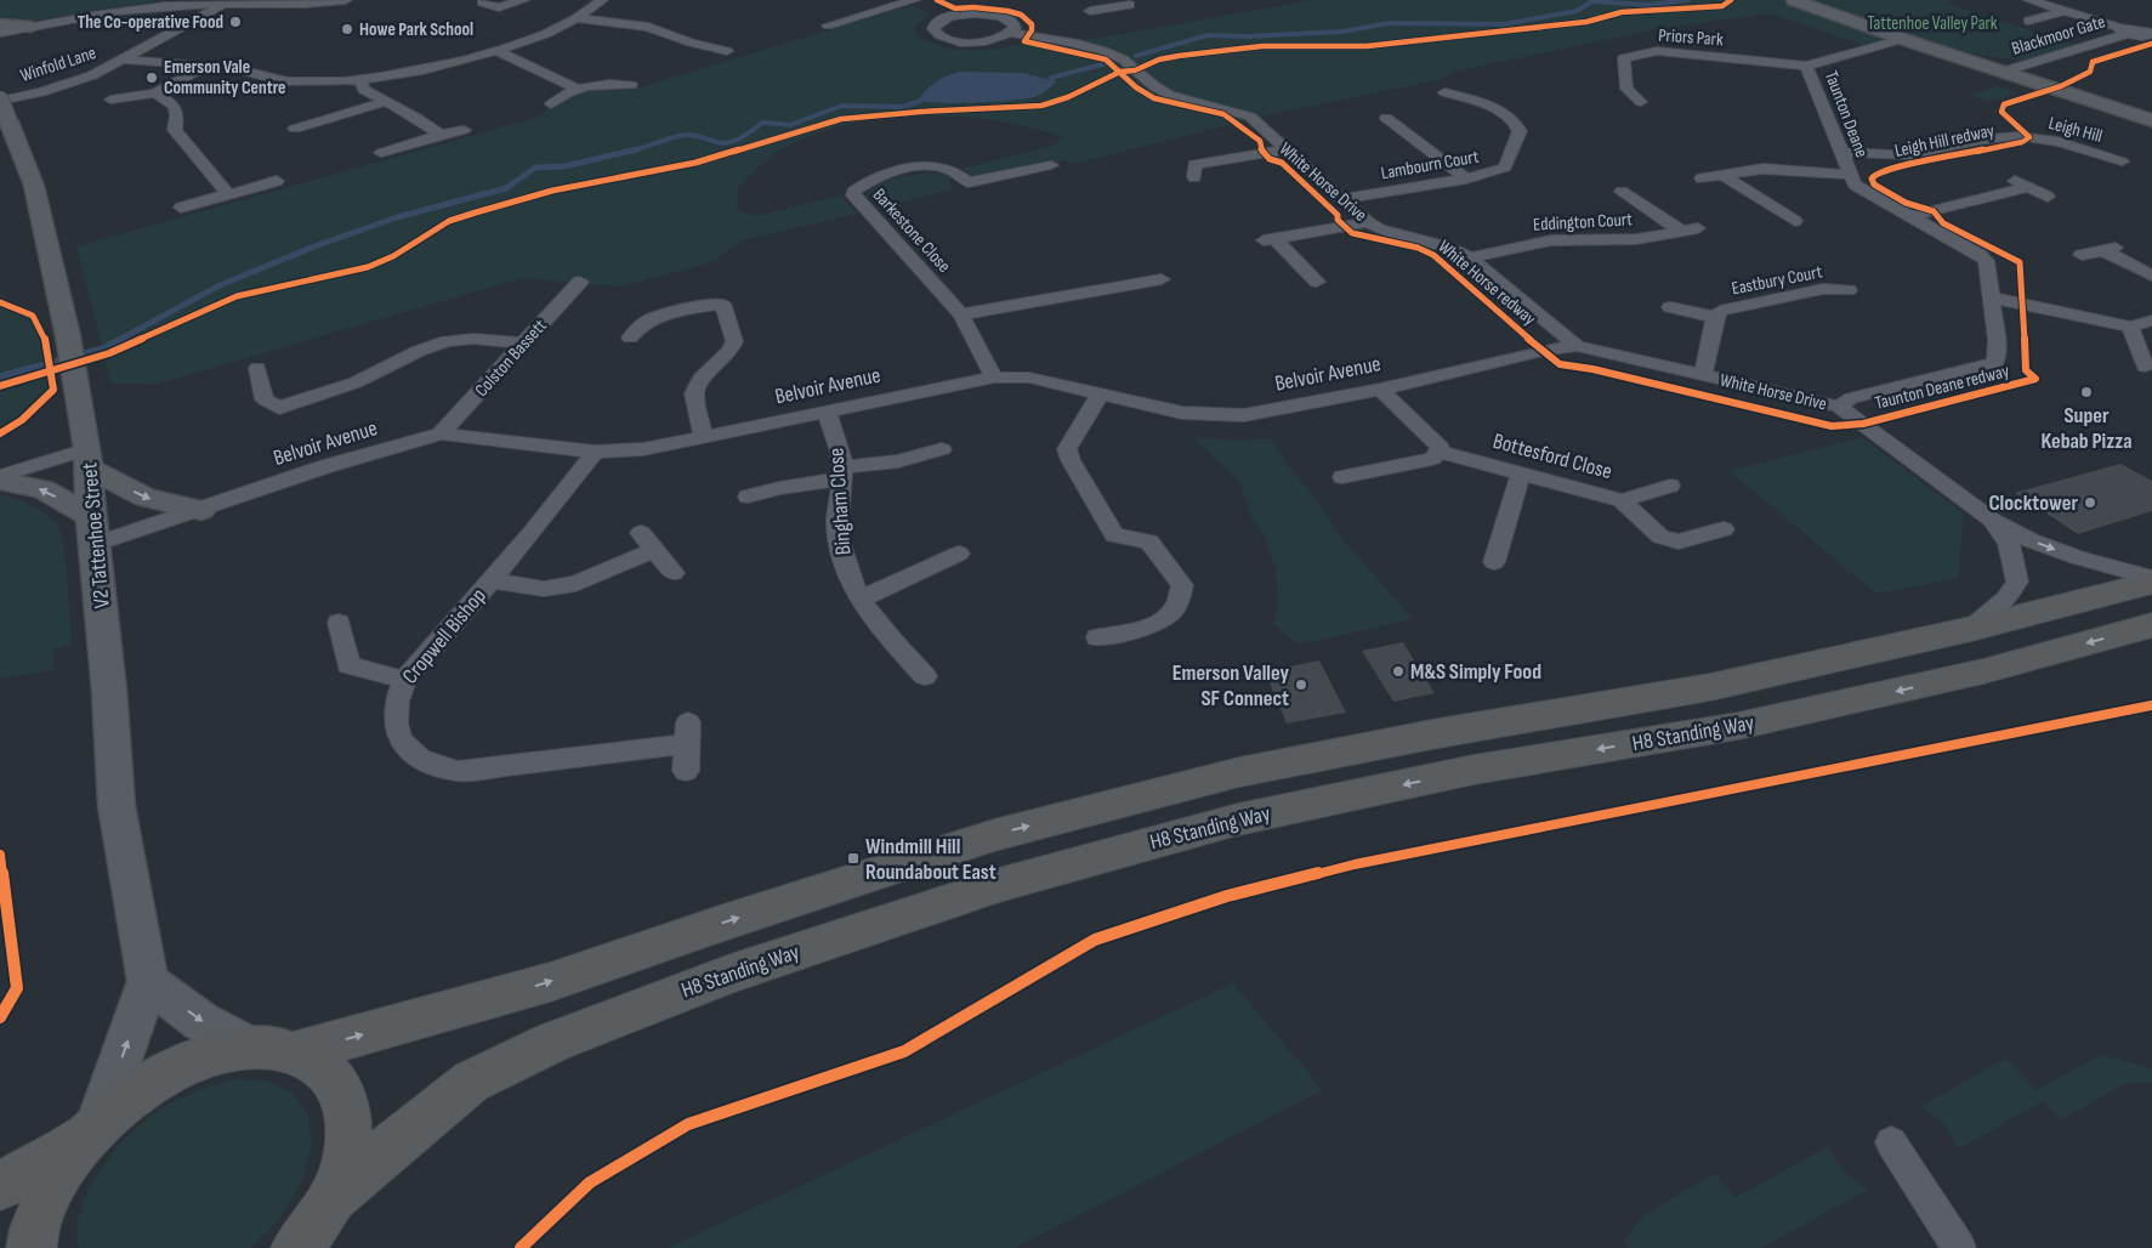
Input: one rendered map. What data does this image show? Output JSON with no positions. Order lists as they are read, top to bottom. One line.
{"streets":{"highway":["H8 Standing Way"],"street":["Blackmoor Gate","Priors Park","Winfold Lane","Taunton Deane","Leigh Hill","Lambourn Court","White Horse Drive","Eddington Court","Barkestone Close","Eastbury Court","Colston Bassett","Belvoir Avenue","Bottesford Close","Bingham Close","V2 Tattenhoe Street","Cropwell Bishop"],"cycle path":["Leigh Hill redway"]},"crossings":[["Priors Park","Taunton Deane"],["Winfold Lane","V2 Tattenhoe Street"],["Taunton Deane","Leigh Hill"],["Taunton Deane","White Horse Drive"],["Lambourn Court","White Horse Drive"],["White Horse Drive","Eddington Court"],["White Horse Drive","Eastbury Court"],["White Horse Drive","Belvoir Avenue"],["Barkestone Close","Belvoir Avenue"],["Colston Bassett","Belvoir Avenue"],["Belvoir Avenue","Bingham Close"],["Belvoir Avenue","V2 Tattenhoe Street"],["Belvoir Avenue","Cropwell Bishop"]],"parks":["Tattenhoe Valley Park"],"places":{"other":["The Co-operative Food","Howe Park School","Emerson Vale Community Centre","Super Kebab Pizza","Clocktower","M&S Simply Food","Emerson Valley SF Connect"],"transit":["Windmill Hill Roundabout East"]}}
